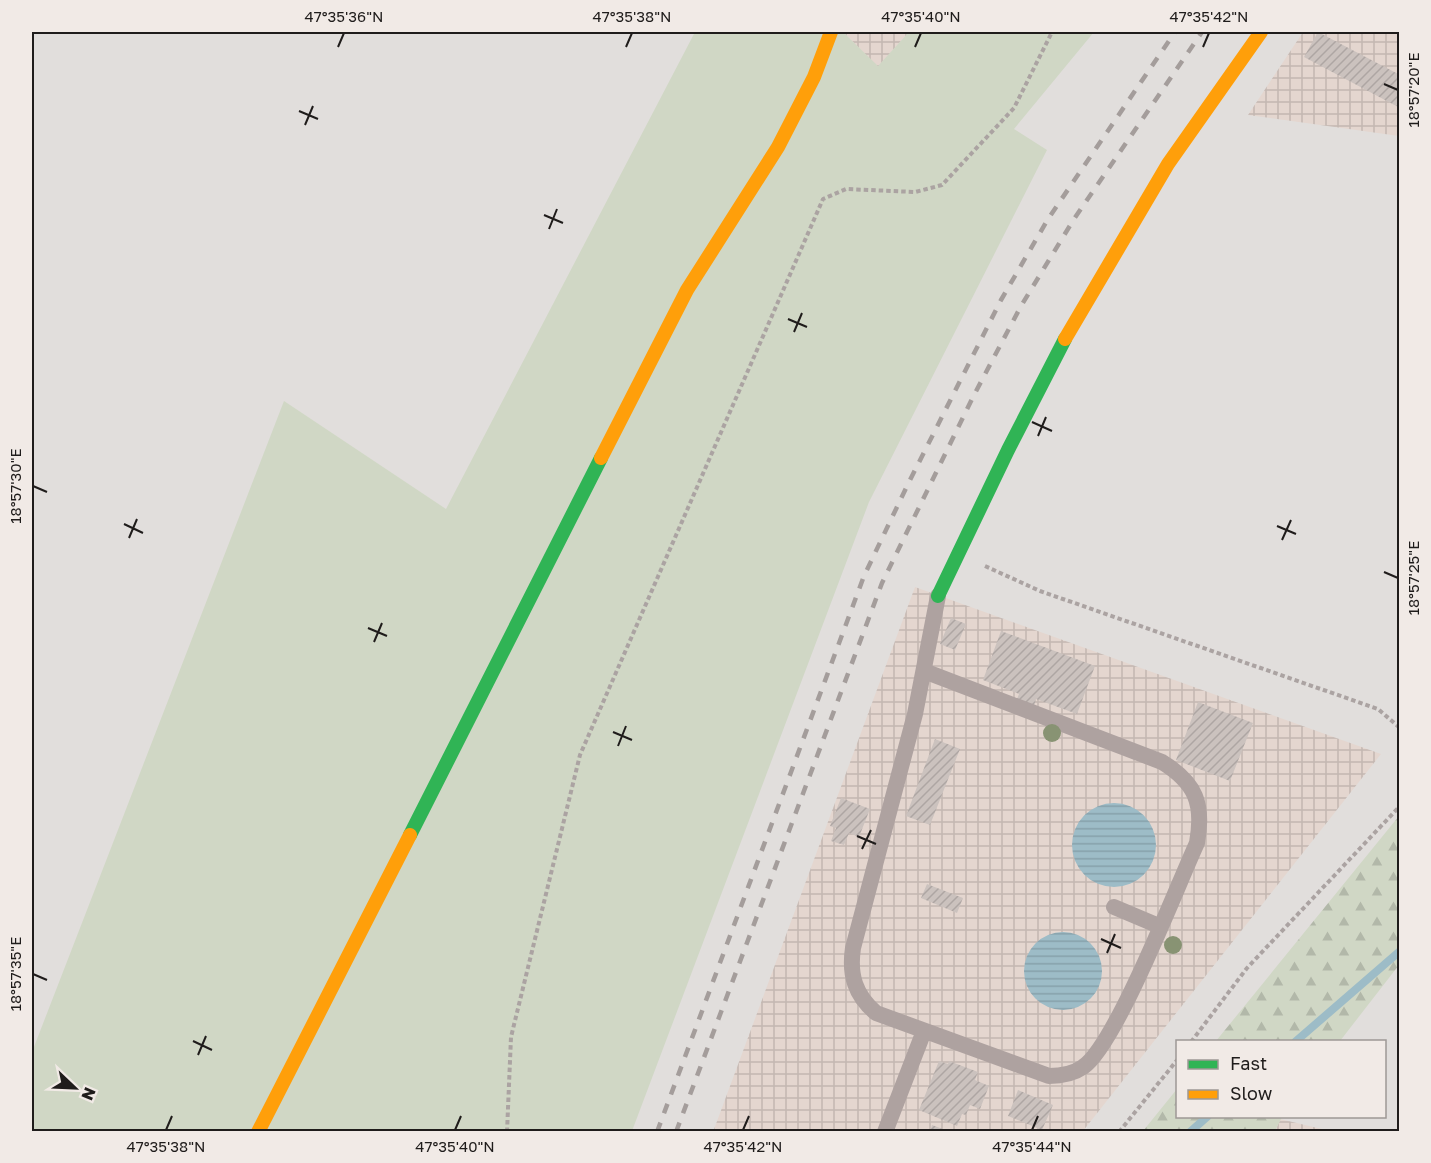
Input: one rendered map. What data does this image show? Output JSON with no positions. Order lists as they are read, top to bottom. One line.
{"legend":["Fast","Slow"],"north":"bottom right","coordinates":["47°35'36\"N","47°35'38\"N","47°35'40\"N","47°35'42\"N","18°57'20\"E","18°57'30\"E","18°57'25\"E","18°57'35\"E","47°35'44\"N"]}
